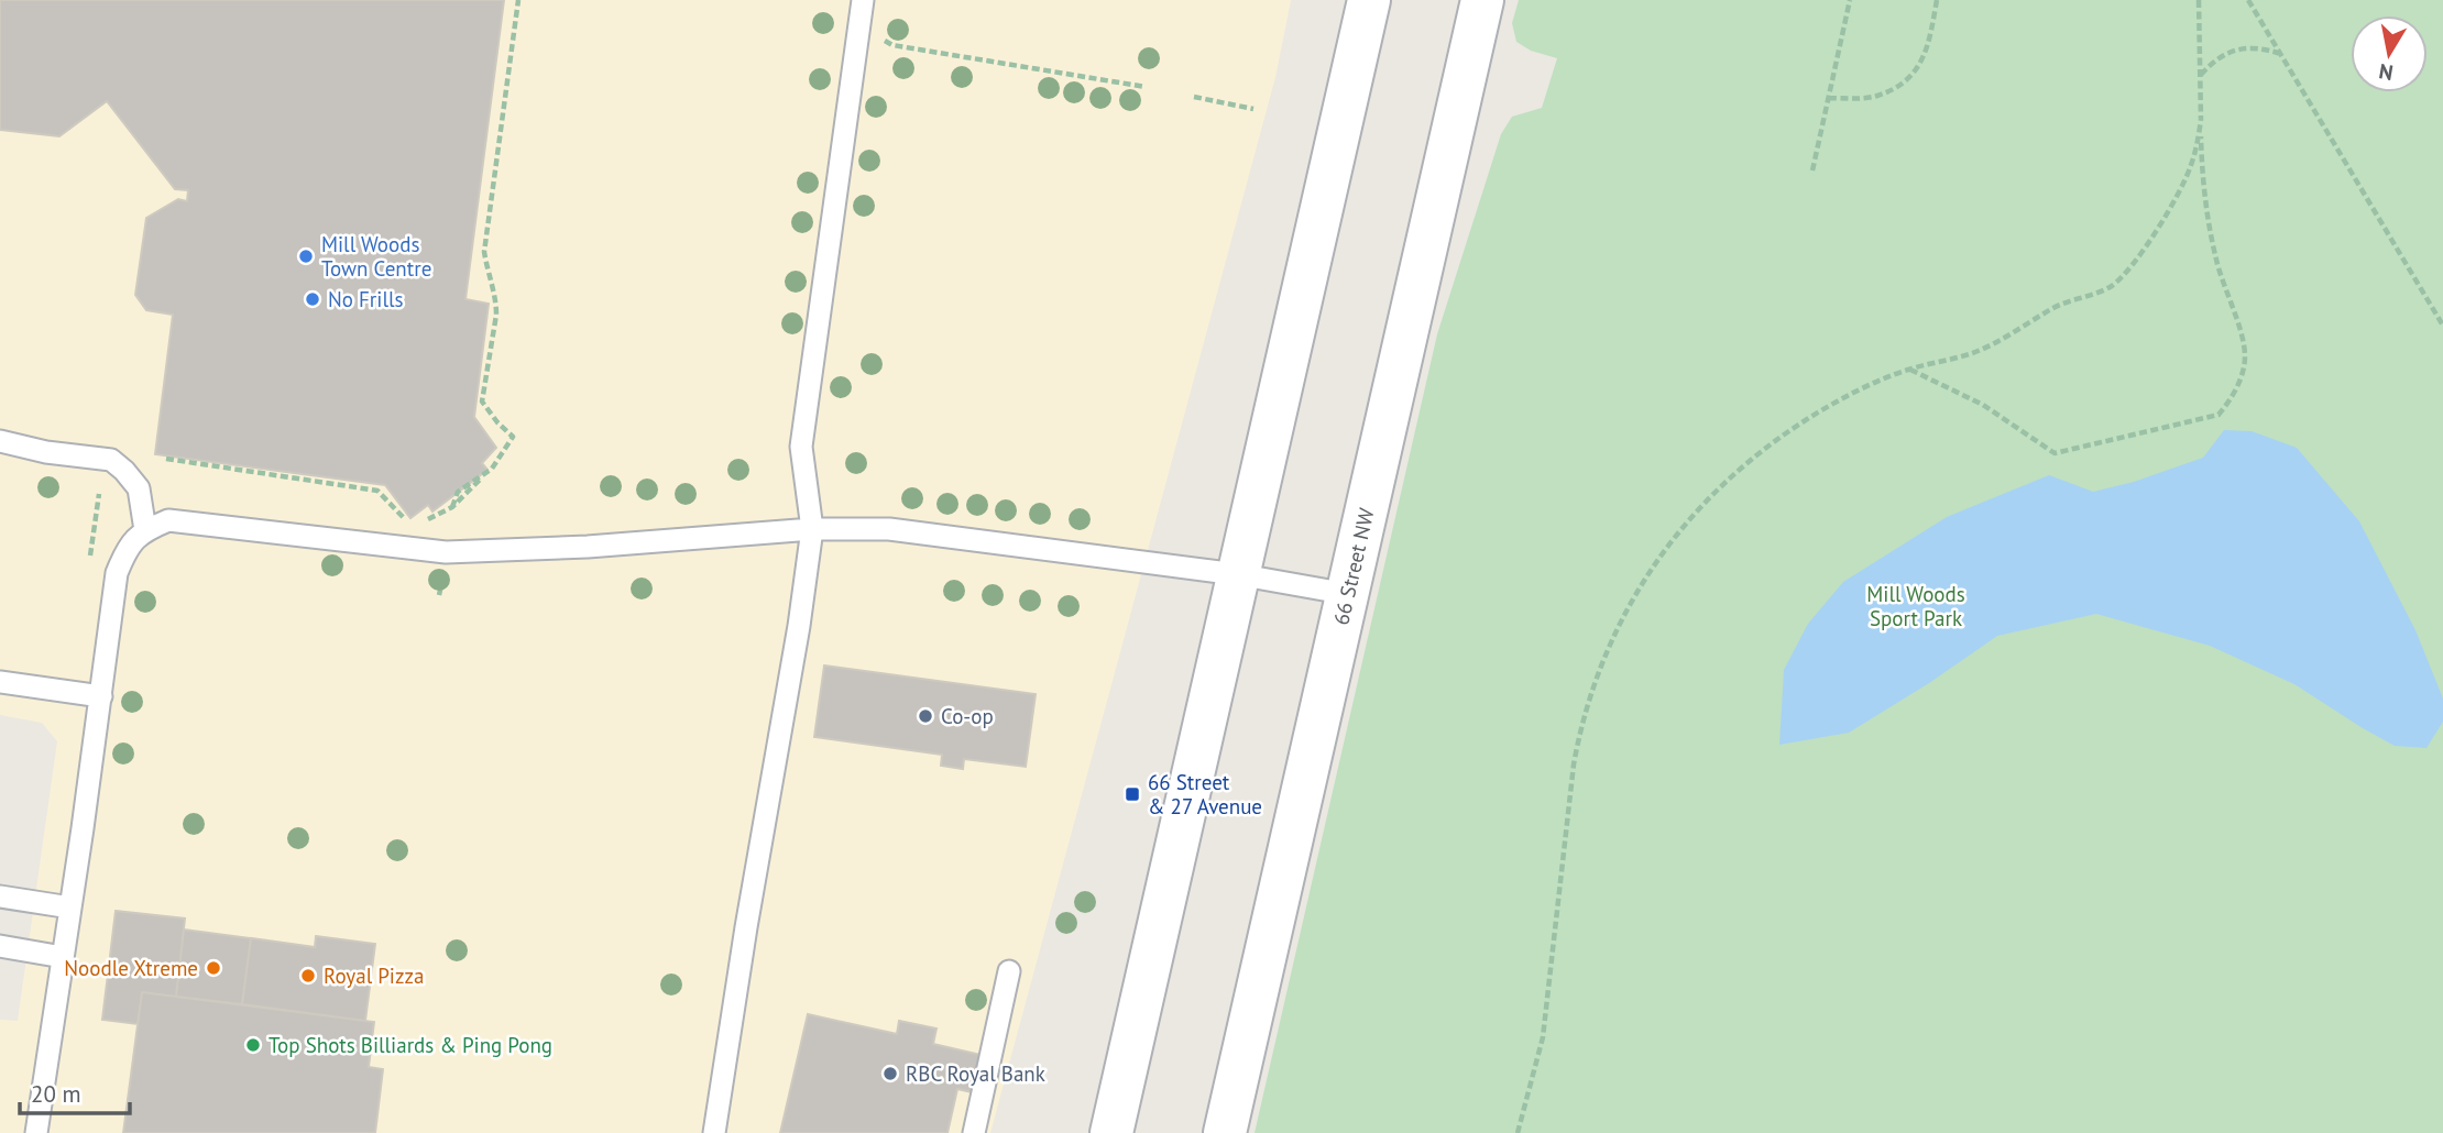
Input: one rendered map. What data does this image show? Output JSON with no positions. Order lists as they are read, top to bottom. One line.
{"streets":{"main road":["66 Street NW"]},"parks":["Mill Woods Sport Park"],"places":{"other":["Mill Woods Town Centre","No Frills","Co-op","Noodle Xtreme","Royal Pizza","Top Shots Billiards & Ping Pong","RBC Royal Bank"],"transit":["66 Street & 27 Avenue"]},"scale_bar":"20 m","north":"bottom"}
